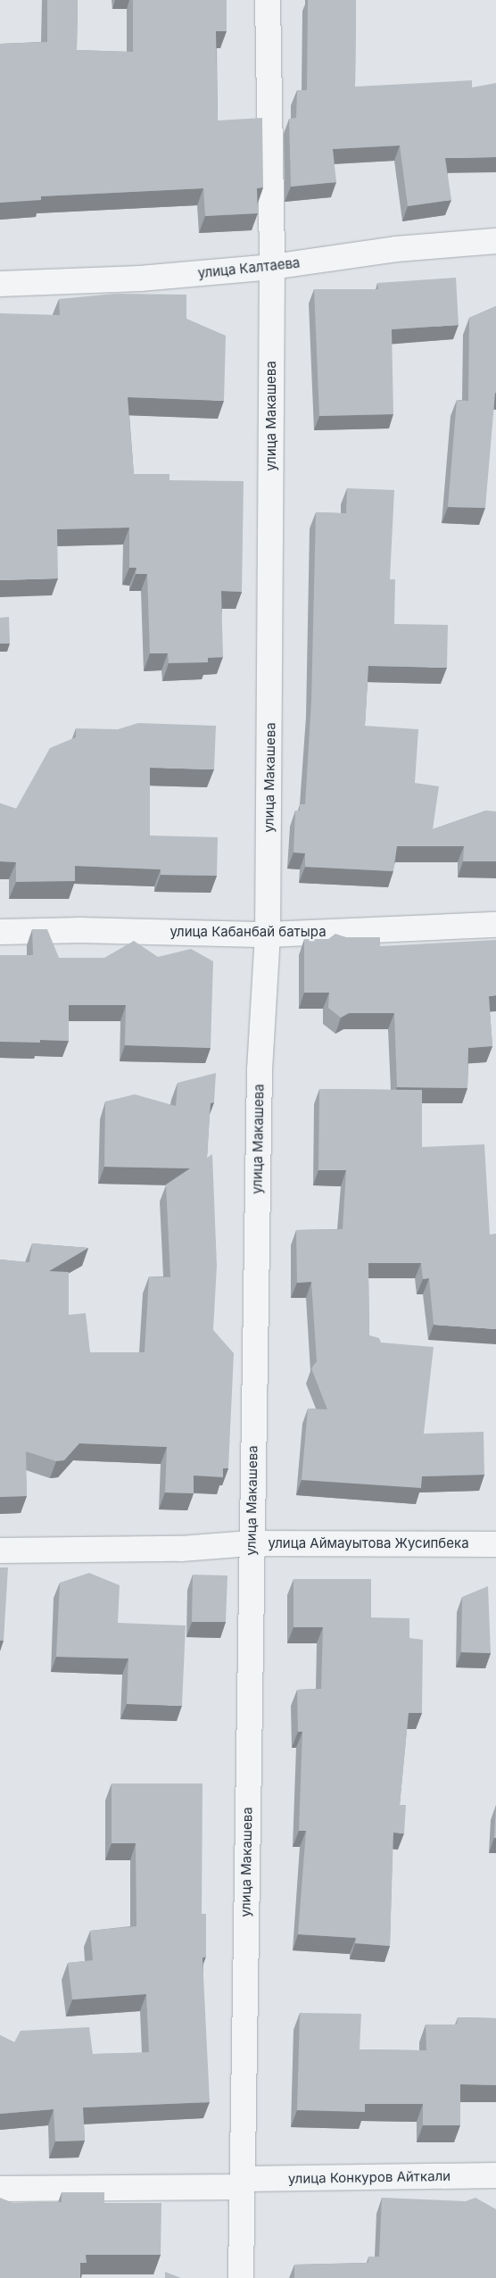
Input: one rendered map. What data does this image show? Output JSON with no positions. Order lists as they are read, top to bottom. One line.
{"streets":{"street":["улица Калтаева","улица Макашева","улица Кабанбай батыра","улица Аймауытова Жусипбека","улица Конкуров Айткали"]},"crossings":[["улица Калтаева","улица Макашева"],["улица Макашева","улица Кабанбай батыра"],["улица Макашева","улица Аймауытова Жусипбека"],["улица Макашева","улица Конкуров Айткали"]]}
